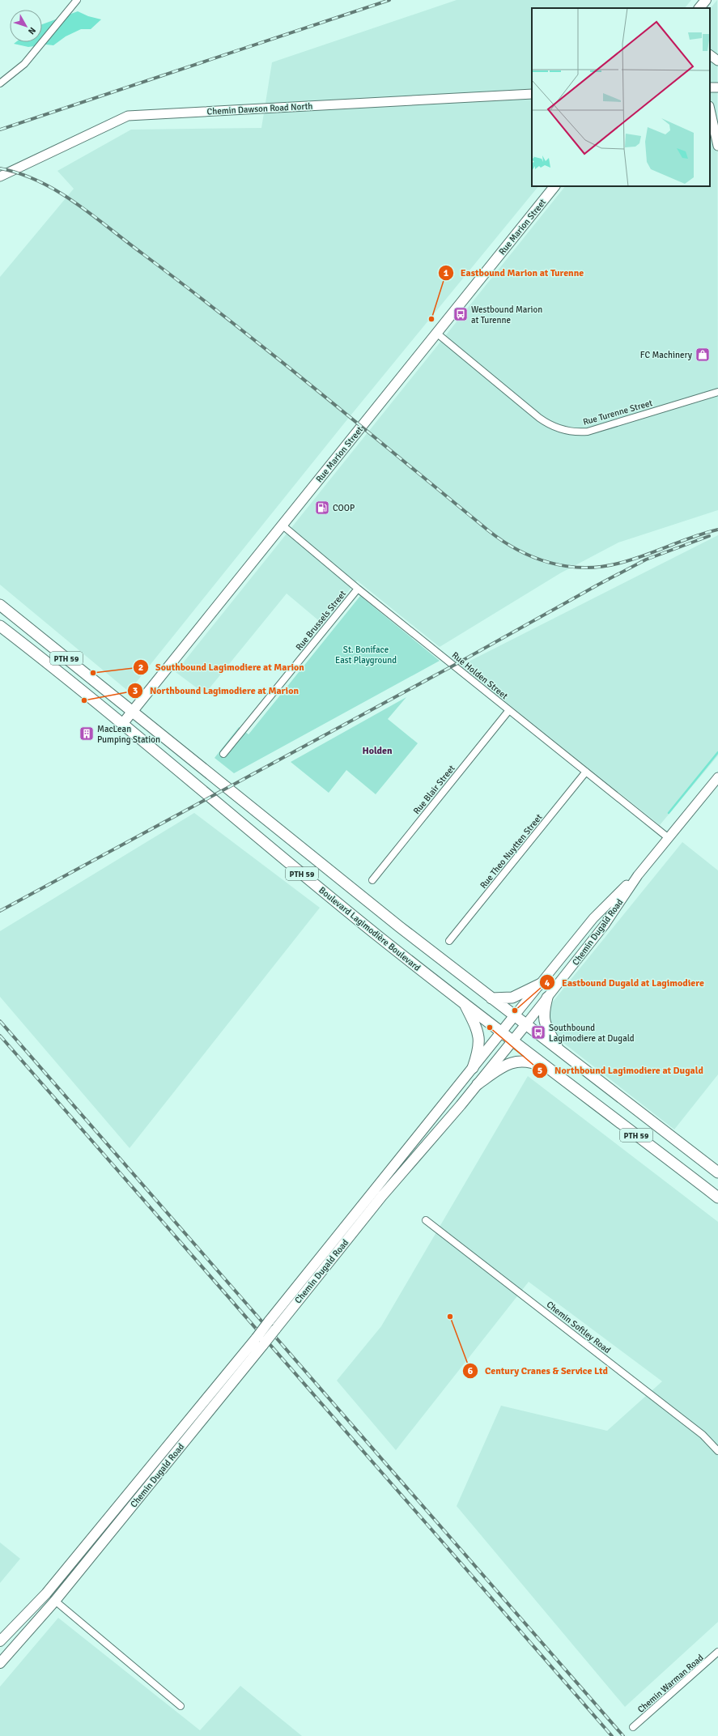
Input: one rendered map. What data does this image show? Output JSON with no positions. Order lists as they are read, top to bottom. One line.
{"streets":{"main road":["Rue Marion Street","PTH 59","Boulevard Lagimodière Boulevard","Chemin Dugald Road"],"street":["Chemin Dawson Road North","Rue Turenne Street","Rue Brussels Street","Rue Holden Street","Rue Blair Street","Rue Theo Nuytten Street","Chemin Softley Road","Chemin Warman Road"]},"crossings":[["Rue Marion Street","Rue Turenne Street"],["Rue Marion Street","PTH 59"],["Rue Marion Street","Rue Holden Street"],["Rue Marion Street","Boulevard Lagimodière Boulevard"],["Rue Brussels Street","Rue Holden Street"],["PTH 59","Chemin Dugald Road"],["Rue Holden Street","Rue Blair Street"],["Rue Holden Street","Rue Theo Nuytten Street"],["Rue Holden Street","Chemin Dugald Road"],["Boulevard Lagimodière Boulevard","Chemin Dugald Road"]],"districts":["Holden"],"parks":["St. Boniface East Playground"],"places":{"bus stop":["Westbound Marion at Turenne","Southbound Lagimodiere at Dugald"],"other":["Eastbound Marion at Turenne","Southbound Lagimodiere at Marion","Northbound Lagimodiere at Marion","Eastbound Dugald at Lagimodiere","Northbound Lagimodiere at Dugald","Century Cranes & Service Ltd"],"shop":["FC Machinery"],"fuel station":["COOP"],"building":["MacLean Pumping Station"]},"north":"bottom right"}
